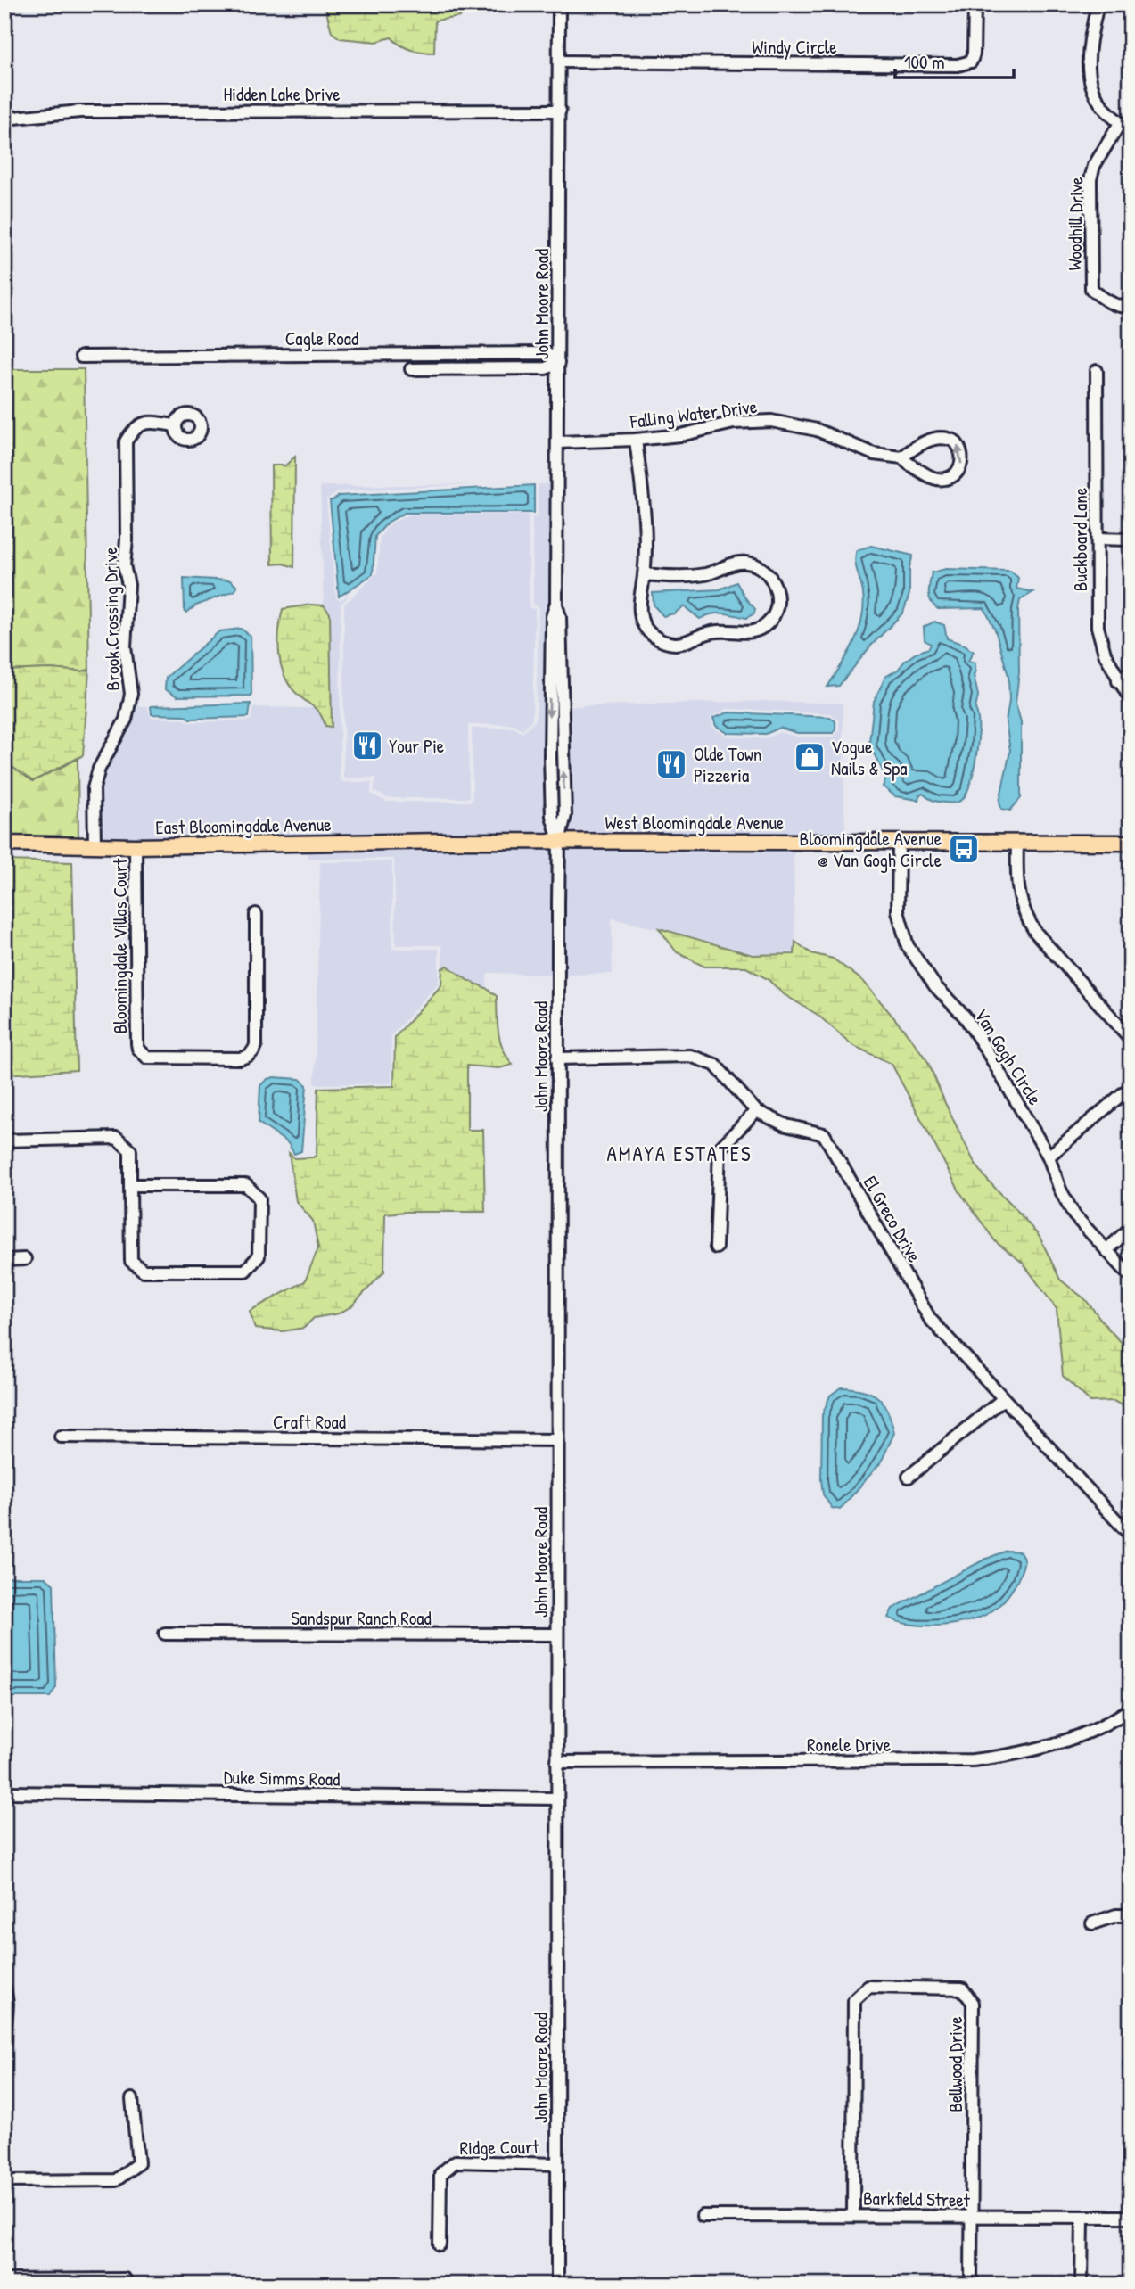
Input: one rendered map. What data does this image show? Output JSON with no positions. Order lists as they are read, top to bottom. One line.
{"streets":{"main road":["West Bloomingdale Avenue","East Bloomingdale Avenue"],"street":["Windy Circle","Hidden Lake Drive","Woodhill Drive","John Moore Road","Cagle Road","Falling Water Drive","Buckboard Lane","Brook Crossing Drive","Bloomingdale Villas Court","Van Gogh Circle","El Greco Drive","Craft Road","Sandspur Ranch Road","Ronele Drive","Duke Simms Road","Bellwood Drive","Ridge Court","Barkfield Street"]},"crossings":[["Windy Circle","John Moore Road"],["Hidden Lake Drive","John Moore Road"],["John Moore Road","Cagle Road"],["John Moore Road","Falling Water Drive"],["John Moore Road","West Bloomingdale Avenue"],["John Moore Road","El Greco Drive"],["John Moore Road","Craft Road"],["John Moore Road","Sandspur Ranch Road"],["John Moore Road","Ronele Drive"],["John Moore Road","Duke Simms Road"],["John Moore Road","Ridge Court"],["Brook Crossing Drive","East Bloomingdale Avenue"],["West Bloomingdale Avenue","East Bloomingdale Avenue"],["West Bloomingdale Avenue","Van Gogh Circle"],["East Bloomingdale Avenue","Bloomingdale Villas Court"],["Bellwood Drive","Barkfield Street"]],"districts":["AMAYA ESTATES"],"places":{"restaurant":["Your Pie","Olde Town Pizzeria"],"shop":["Vogue Nails & Spa"],"bus stop":["Bloomingdale Avenue @ Van Gogh Circle"]},"scale_bar":"100 m"}
